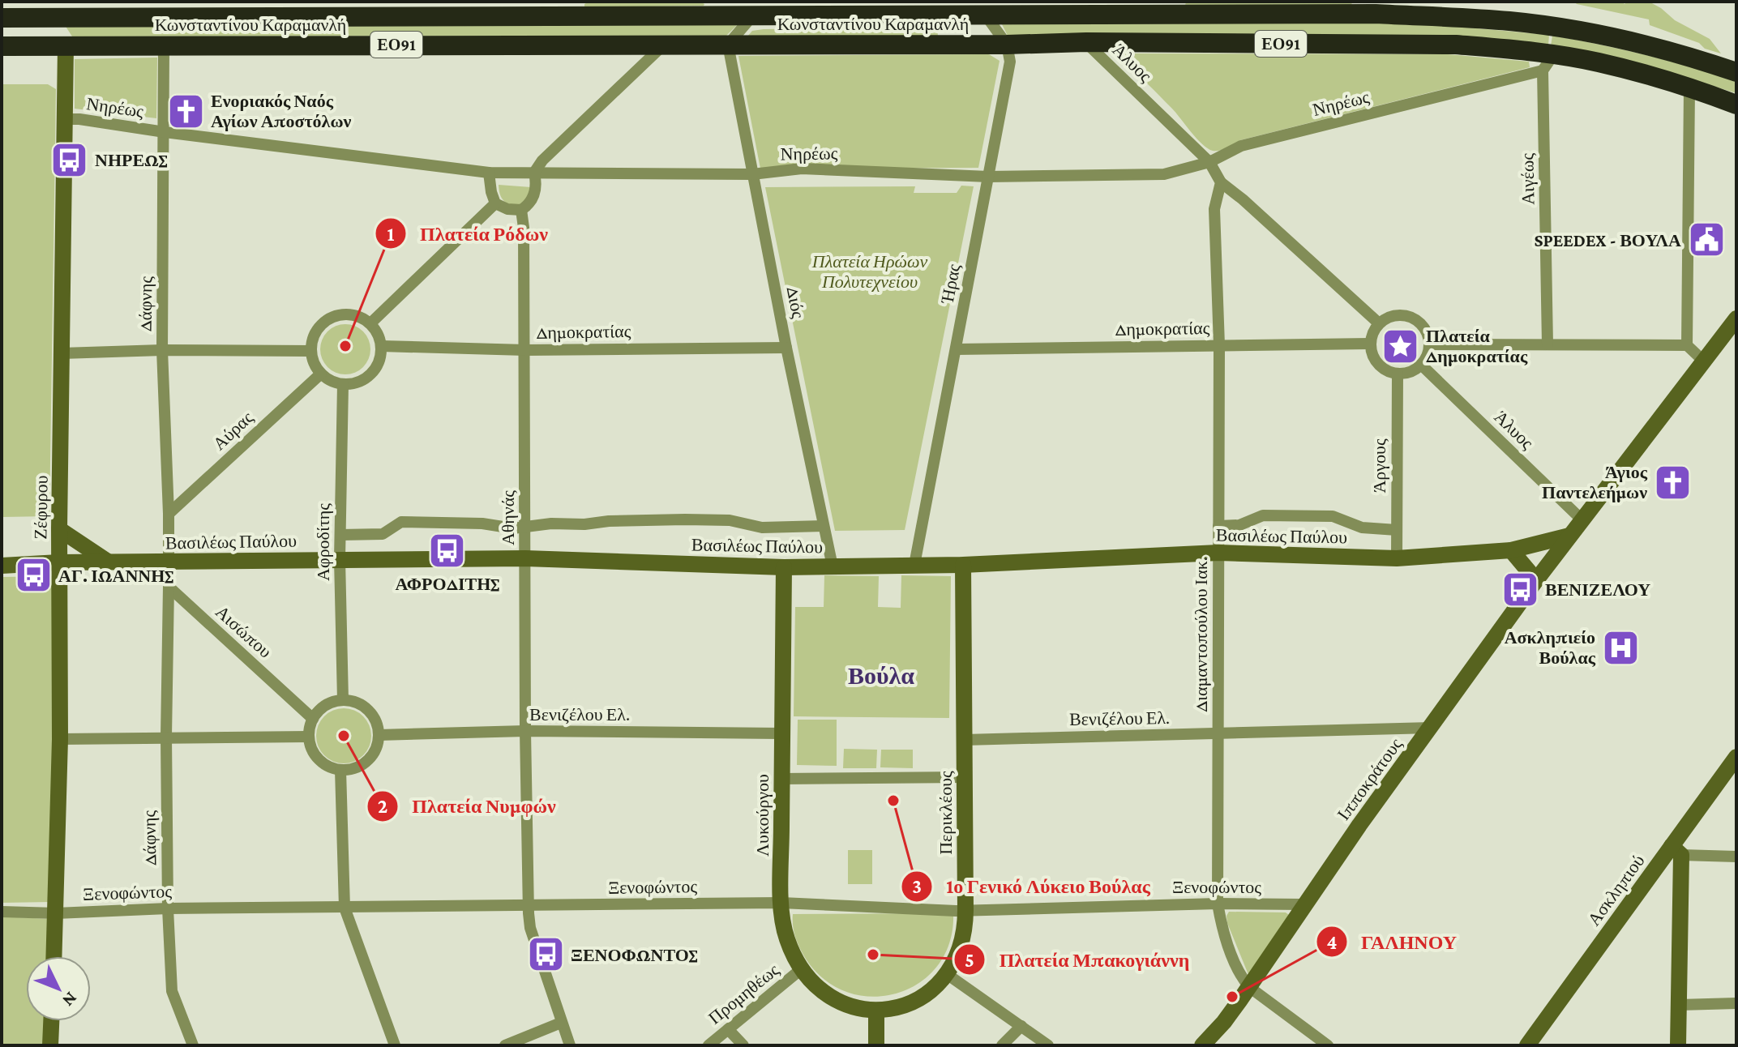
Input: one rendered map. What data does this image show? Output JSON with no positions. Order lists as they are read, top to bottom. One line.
{"streets":{"highway":["Κωνσταντίνου Καραμανλή","ΕΟ91"],"street":["Άλυος","Νηρέως","Αιγέως","Ήρας","Διός","Δάφνης","Δημοκρατίας","Αύρας","Άργους","Ζέφυρου","Αθηνάς","Βασιλέως Παύλου","Αφροδίτης","Αισώπου","Διαμαντοπούλου Ιακ.","Βενιζέλου Ελ.","Ιπποκράτους","Περικλέους","Λυκούργου","Ξενοφώντος","Ασκληπιού","Προμηθέως"]},"crossings":[["Κωνσταντίνου Καραμανλή","Άλυος"],["Κωνσταντίνου Καραμανλή","Νηρέως"],["Κωνσταντίνου Καραμανλή","Αιγέως"],["Κωνσταντίνου Καραμανλή","Ήρας"],["Κωνσταντίνου Καραμανλή","Διός"],["Κωνσταντίνου Καραμανλή","Δάφνης"],["Κωνσταντίνου Καραμανλή","Ζέφυρου"],["Άλυος","Νηρέως"],["Άλυος","Δημοκρατίας"],["Άλυος","Άργους"],["Νηρέως","Αιγέως"],["Νηρέως","Ήρας"],["Νηρέως","Διός"],["Νηρέως","Δάφνης"],["Νηρέως","Ζέφυρου"],["Ήρας","Δημοκρατίας"],["Ήρας","Βασιλέως Παύλου"],["Διός","Δημοκρατίας"],["Διός","Βασιλέως Παύλου"],["Δάφνης","Αύρας"],["Δάφνης","Βασιλέως Παύλου"],["Δάφνης","Αισώπου"],["Δάφνης","Ξενοφώντος"],["Δημοκρατίας","Αύρας"],["Δημοκρατίας","Άργους"],["Δημοκρατίας","Αθηνάς"],["Δημοκρατίας","Αφροδίτης"],["Δημοκρατίας","Διαμαντοπούλου Ιακ."],["Αύρας","Αφροδίτης"],["Άργους","Βασιλέως Παύλου"],["Ζέφυρου","Βασιλέως Παύλου"],["Ζέφυρου","Ξενοφώντος"],["Αθηνάς","Βασιλέως Παύλου"],["Αθηνάς","Βενιζέλου Ελ."],["Αθηνάς","Ξενοφώντος"],["Βασιλέως Παύλου","Αφροδίτης"],["Βασιλέως Παύλου","Διαμαντοπούλου Ιακ."],["Βασιλέως Παύλου","Ιπποκράτους"],["Βασιλέως Παύλου","Περικλέους"],["Βασιλέως Παύλου","Λυκούργου"],["Αφροδίτης","Αισώπου"],["Αφροδίτης","Βενιζέλου Ελ."],["Αισώπου","Βενιζέλου Ελ."],["Διαμαντοπούλου Ιακ.","Βενιζέλου Ελ."],["Διαμαντοπούλου Ιακ.","Ιπποκράτους"],["Διαμαντοπούλου Ιακ.","Ξενοφώντος"],["Βενιζέλου Ελ.","Ιπποκράτους"],["Βενιζέλου Ελ.","Περικλέους"],["Βενιζέλου Ελ.","Λυκούργου"],["Ιπποκράτους","Ξενοφώντος"],["Περικλέους","Λυκούργου"],["Περικλέους","Ξενοφώντος"],["Λυκούργου","Ξενοφώντος"],["Λυκούργου","Προμηθέως"]],"districts":["Βούλα"],"parks":["Πλατεία Ηρώων Πολυτεχνείου"],"places":{"church":["Ενοριακός Ναός Αγίων Αποστόλων","Άγιος Παντελεήμων"],"bus stop":["ΝΗΡΕΩΣ","ΑΦΡΟΔΙΤΗΣ","ΑΓ. ΙΩΑΝΝΗΣ","ΒΕΝΙΖΕΛΟΥ","ΞΕΝΟΦΩΝΤΟΣ"],"public building":["SPEEDEX - ΒΟΥΛΑ"],"other":["Πλατεία Ρόδων","Πλατεία Νυμφών","1ο Γενικό Λύκειο Βούλας","Πλατεία Μπακογιάννη","ΓΑΛΗΝΟΥ"],"place":["Πλατεία Δημοκρατίας"],"hospital":["Ασκληπιείο Βούλας"]},"north":"bottom right"}
